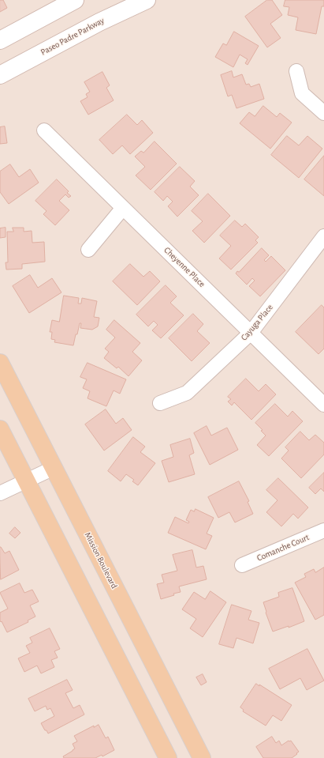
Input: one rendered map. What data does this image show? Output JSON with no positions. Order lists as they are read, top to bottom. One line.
{"streets":{"main road":["Paseo Padre Parkway","Mission Boulevard"],"street":["Cheyenne Place","Cayuga Place","Comanche Court"]},"crossings":[["Cheyenne Place","Cayuga Place"]]}
